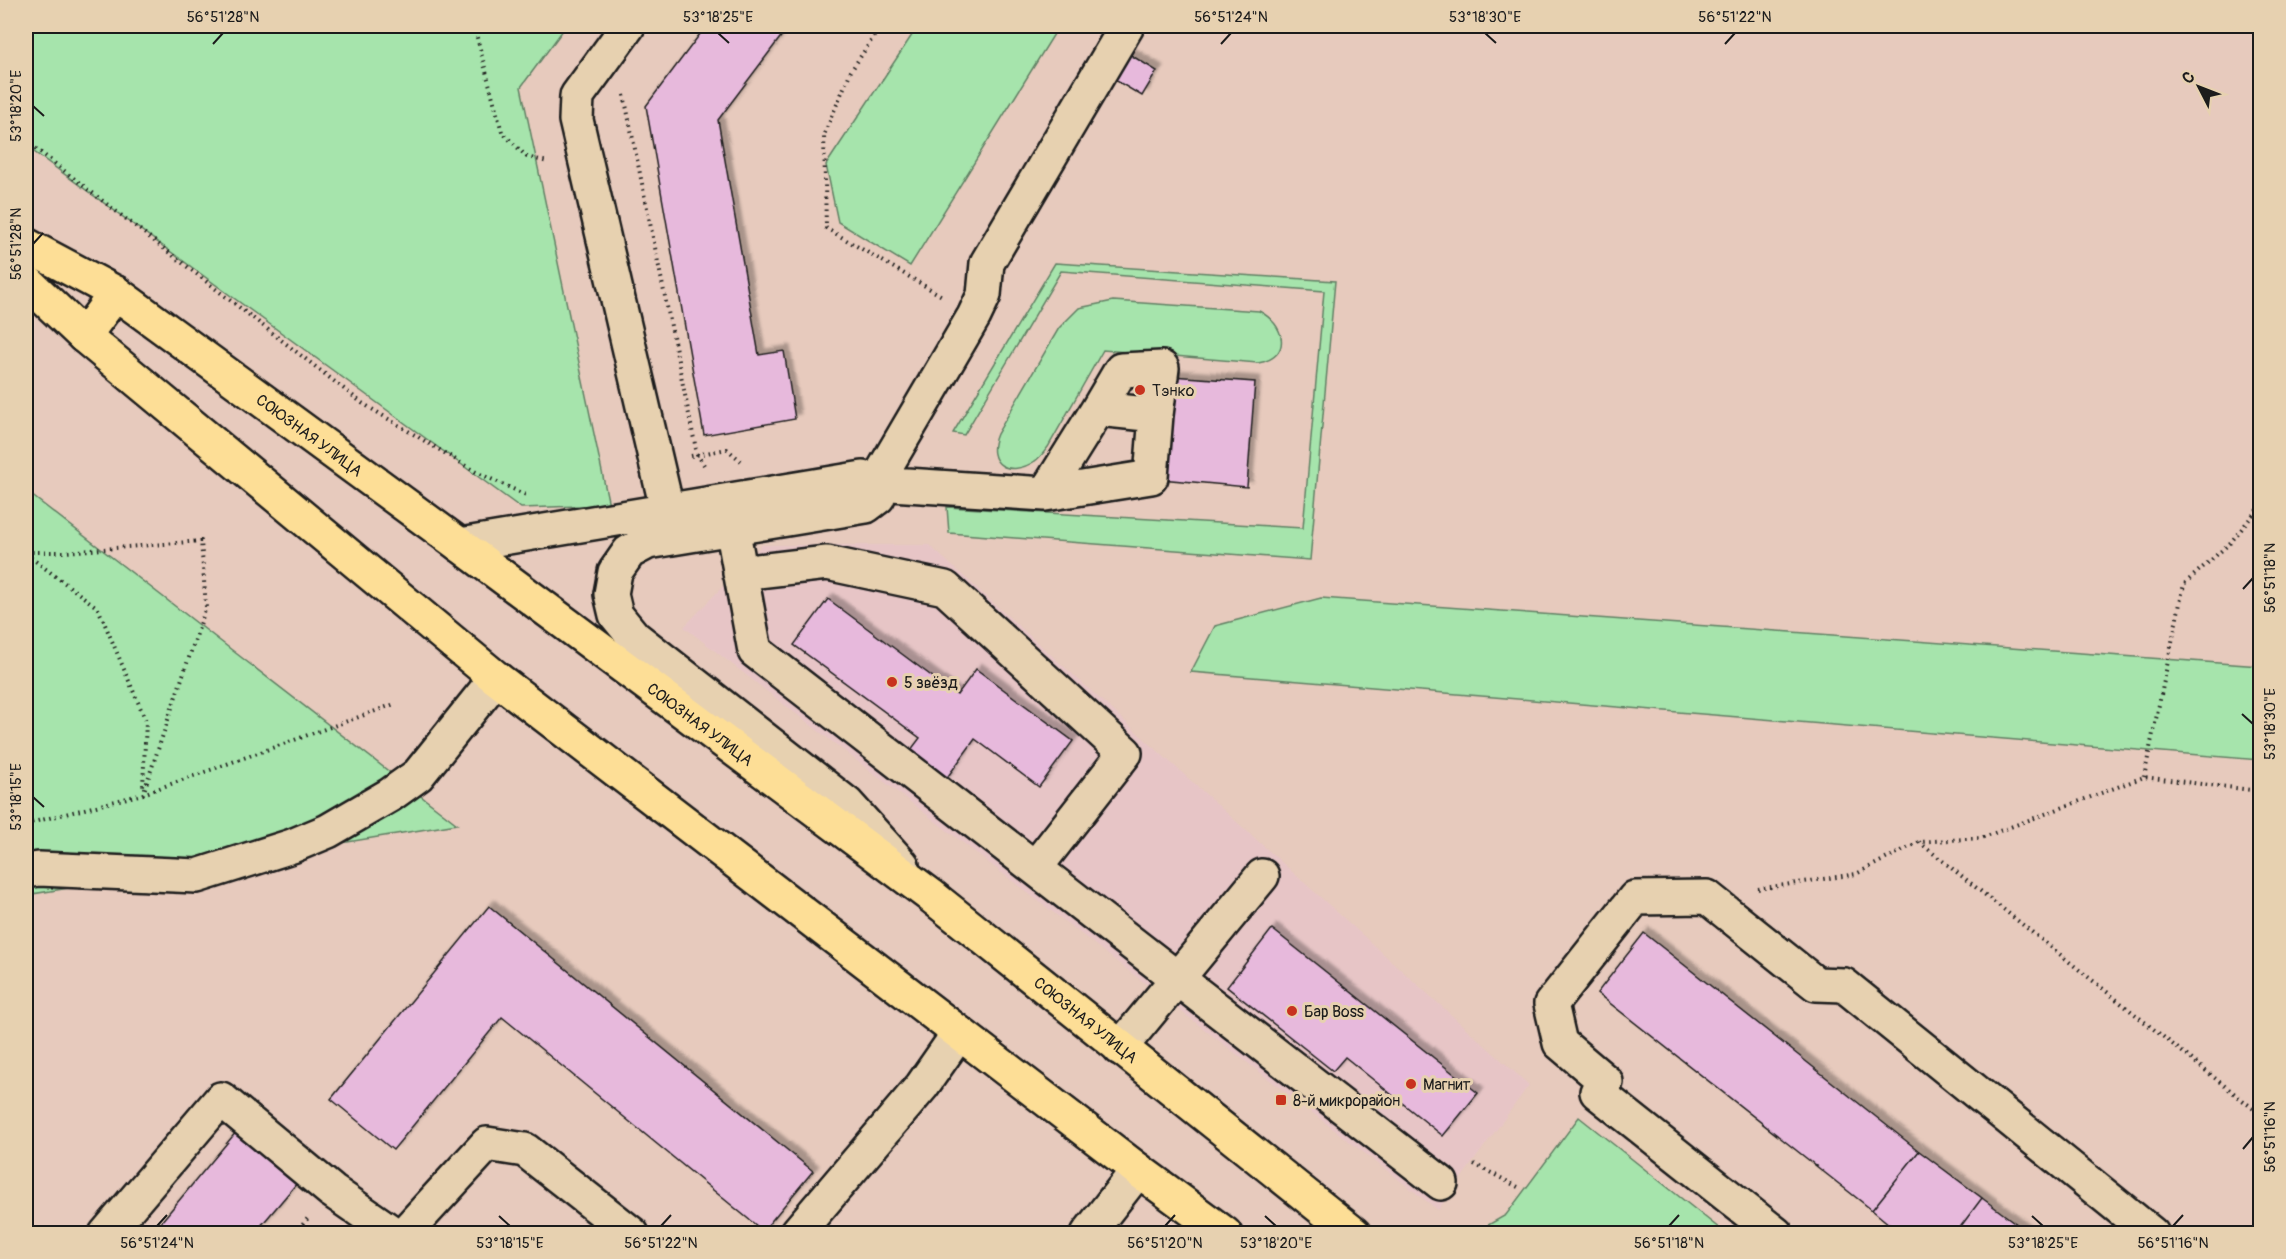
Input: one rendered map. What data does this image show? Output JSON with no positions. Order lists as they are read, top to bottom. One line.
{"streets":{"main road":["СОЮЗНАЯ УЛИЦА"]},"places":{"other":["Тэнко","5 звёзд","Бар Boss","Магнит"],"transit":["8-й микрорайон"]},"north":"top left","coordinates":["56°51'28\"N","53°18'25\"E","56°51'24\"N","53°18'30\"E","56°51'22\"N","53°18'20\"E","56°51'18\"N","53°18'15\"E","56°51'16\"N","56°51'20\"N"]}
